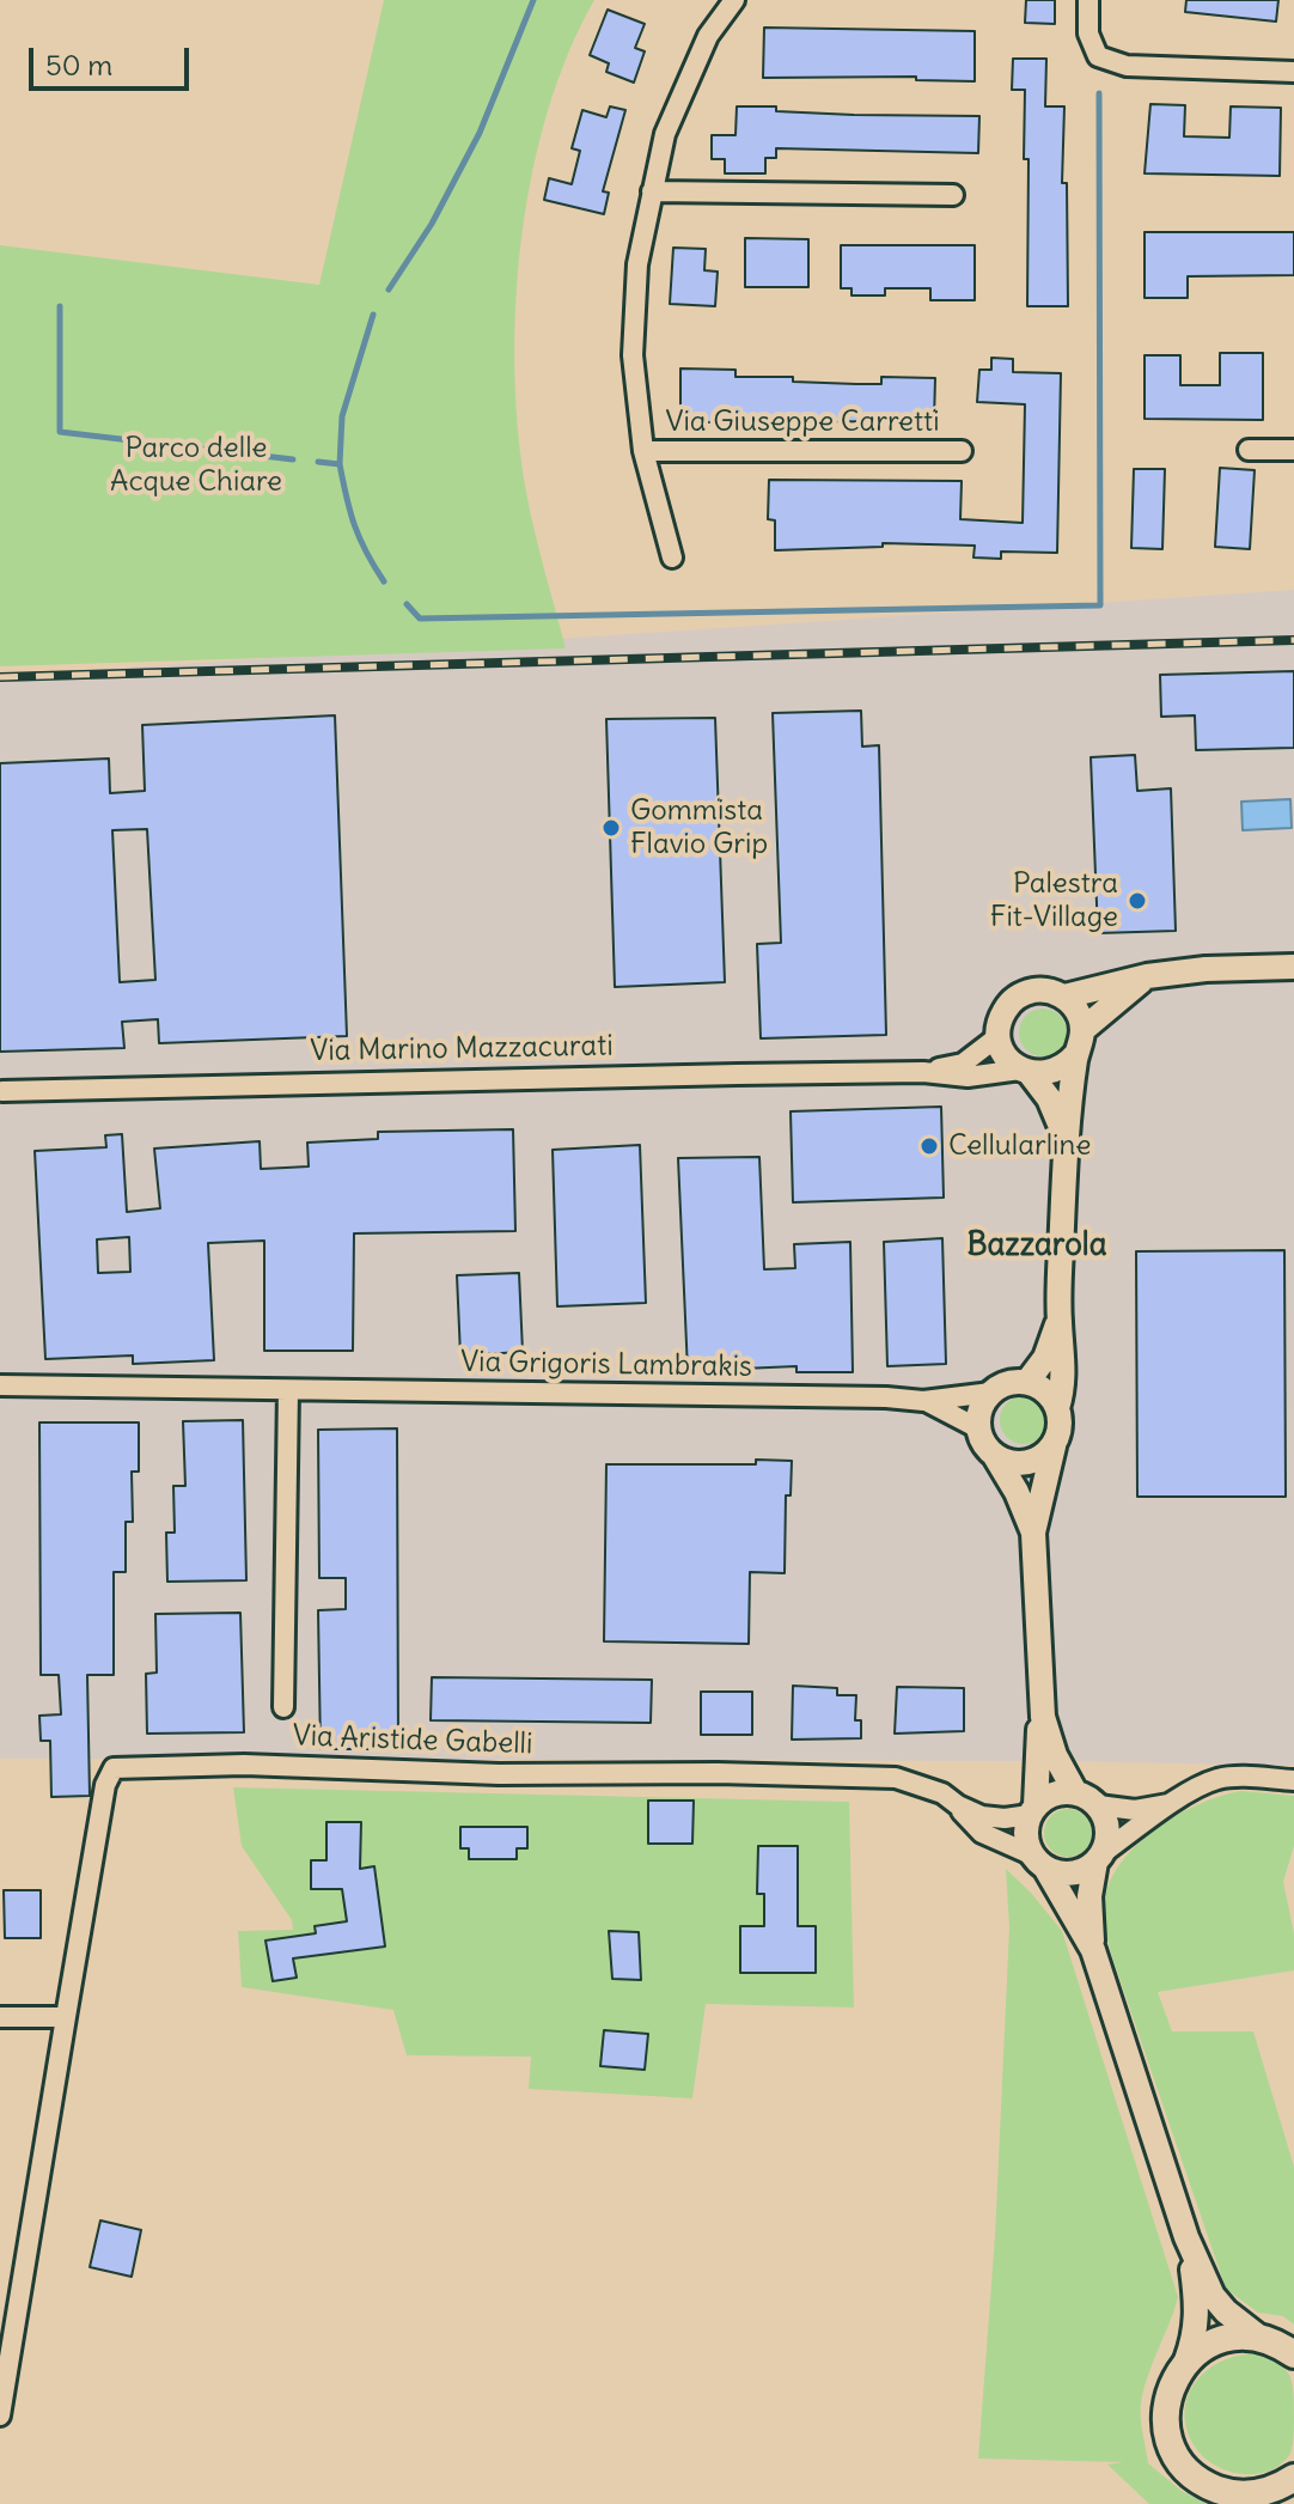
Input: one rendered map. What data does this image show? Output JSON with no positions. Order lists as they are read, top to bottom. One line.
{"streets":{"street":["Via Giuseppe Carretti","Via Marino Mazzacurati","Via Grigoris Lambrakis","Via Aristide Gabelli"]},"districts":["Bazzarola"],"parks":["Parco delle Acque Chiare"],"places":["Gommista Flavio Grip","Palestra Fit-Village","Cellularline"],"scale_bar":"50 m"}
